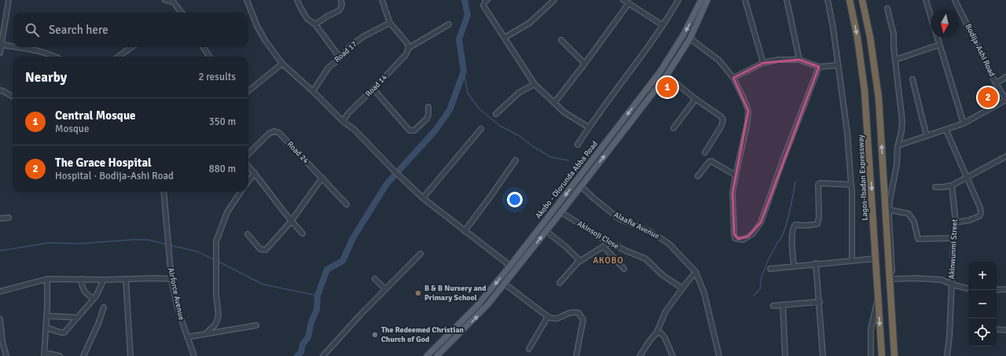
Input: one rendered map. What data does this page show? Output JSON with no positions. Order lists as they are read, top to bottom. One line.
{"streets":{"highway":["Lagos-Ibadan Expressway"],"main road":["Akobo - Olorunda Abba Road"],"street":["Bodija-Ashi Road","Road 17","Road 14","Road 24","Alaafia Avenue","Akinsoji Close","Akinwunmi Street","Airforce Avenue"]},"crossings":[["Akobo - Olorunda Abba Road","Alaafia Avenue"],["Akobo - Olorunda Abba Road","Akinsoji Close"]],"districts":["AKOBO"],"places":["B & B Nursery and Primary School","The Redeemed Christian Church of God"],"north":"bottom","page":{"search":"Search here","heading":["Nearby","2 results"],"pins":["1","2"],"list":[{"mark":"1","name":"Central Mosque","note":"Mosque","value":"350 m"},{"mark":"2","name":"The Grace Hospital","note":"Hospital · Bodija-Ashi Road","value":"880 m"}],"map_buttons":["+","−"]}}
